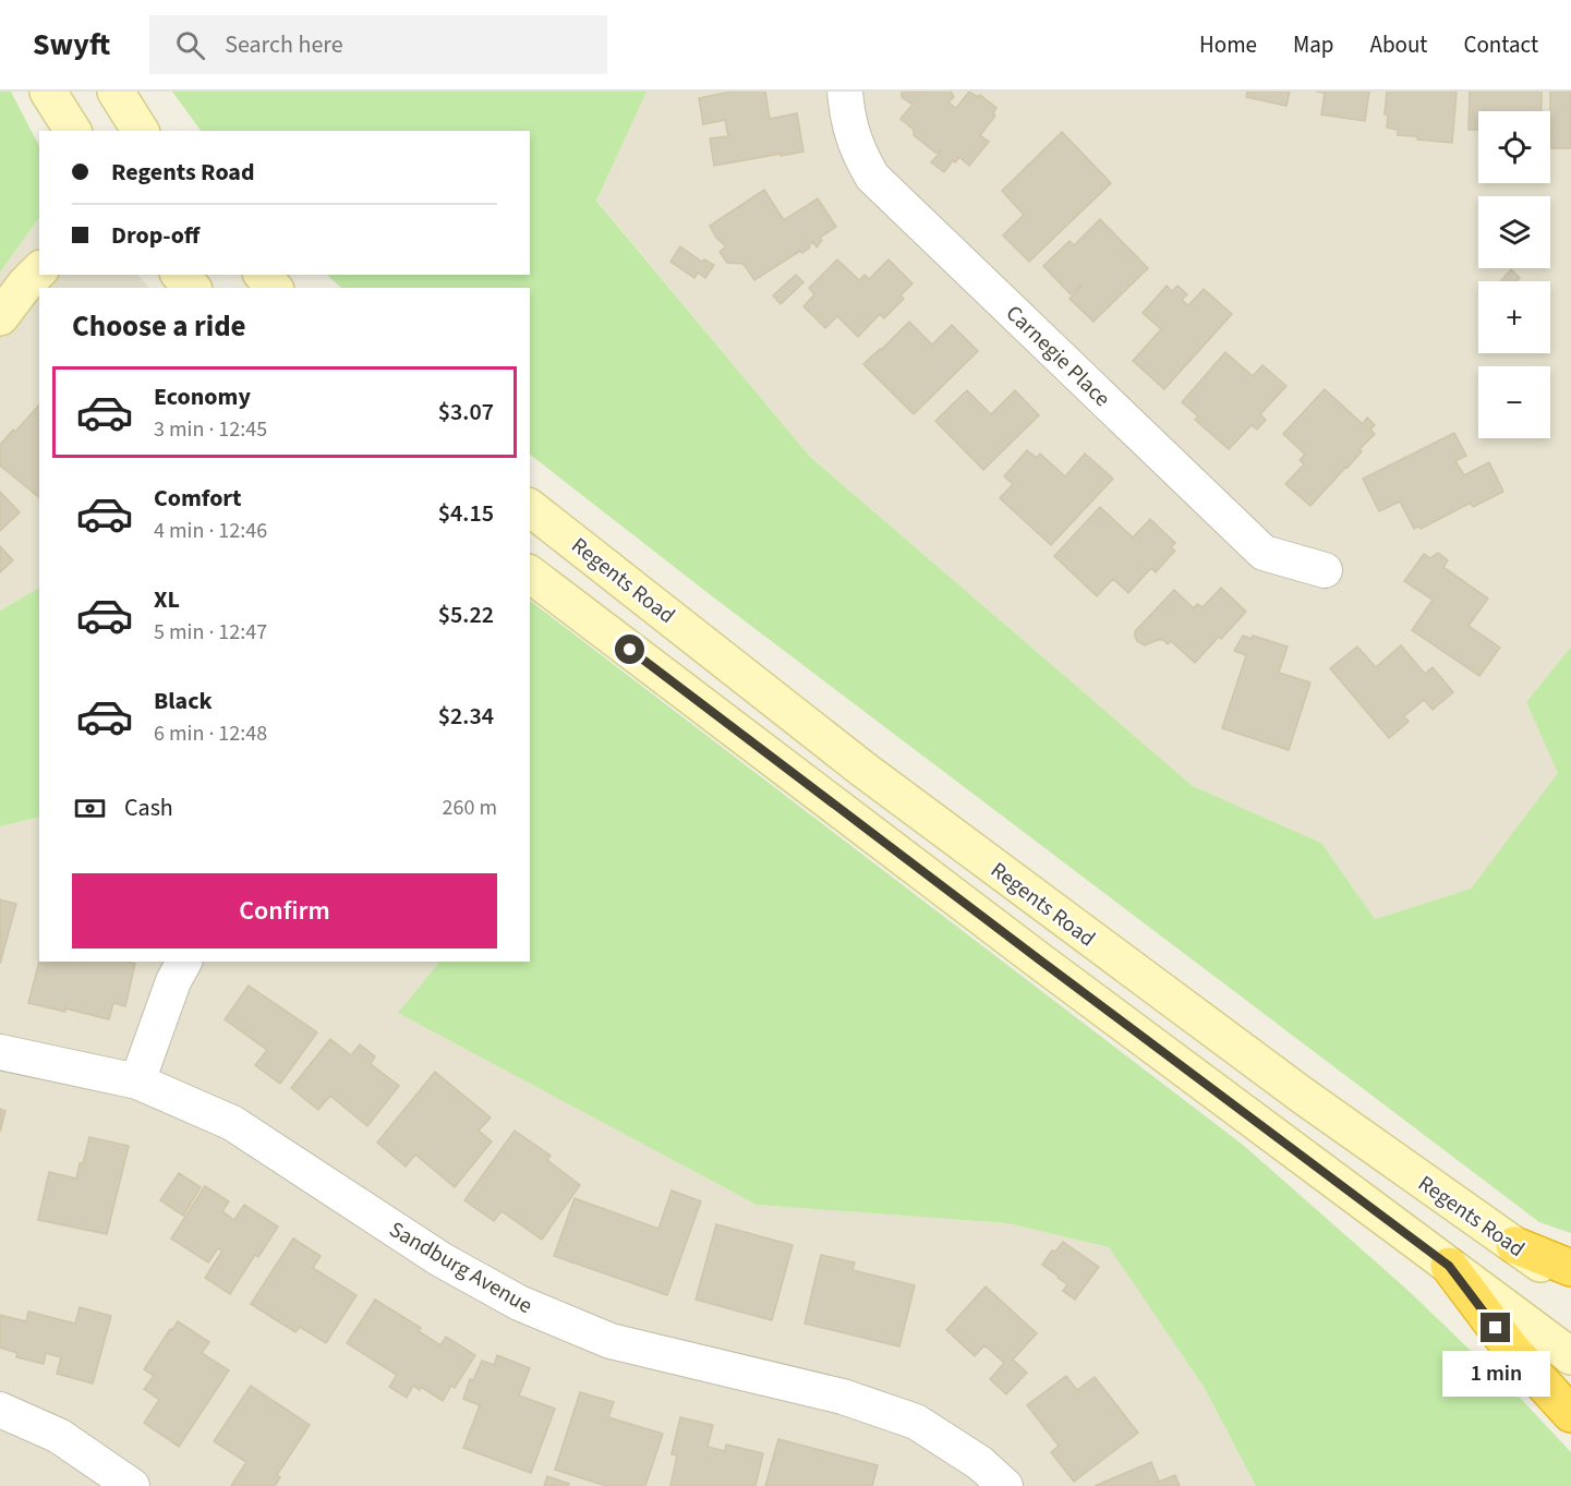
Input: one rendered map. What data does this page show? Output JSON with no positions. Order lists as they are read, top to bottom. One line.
{"streets":{"main road":["Regents Road"],"street":["Carnegie Place","Sandburg Avenue"]},"page":{"header":"Swyft","search":"Search here","nav":["Home","Map","About","Contact"],"map_buttons":["+","−"],"banner":["Regents Road","Drop-off"],"heading":"Choose a ride","list":[{"name":"Economy","note":"3 min · 12:45","value":"$3.07"},{"name":"Comfort","note":"4 min · 12:46","value":"$4.15"},{"name":"XL","note":"5 min · 12:47","value":"$5.22"},{"name":"Black","note":"6 min · 12:48","value":"$2.34"}],"pay":["Cash","260 m"],"buttons":"Confirm","bubble":"1 min"}}
